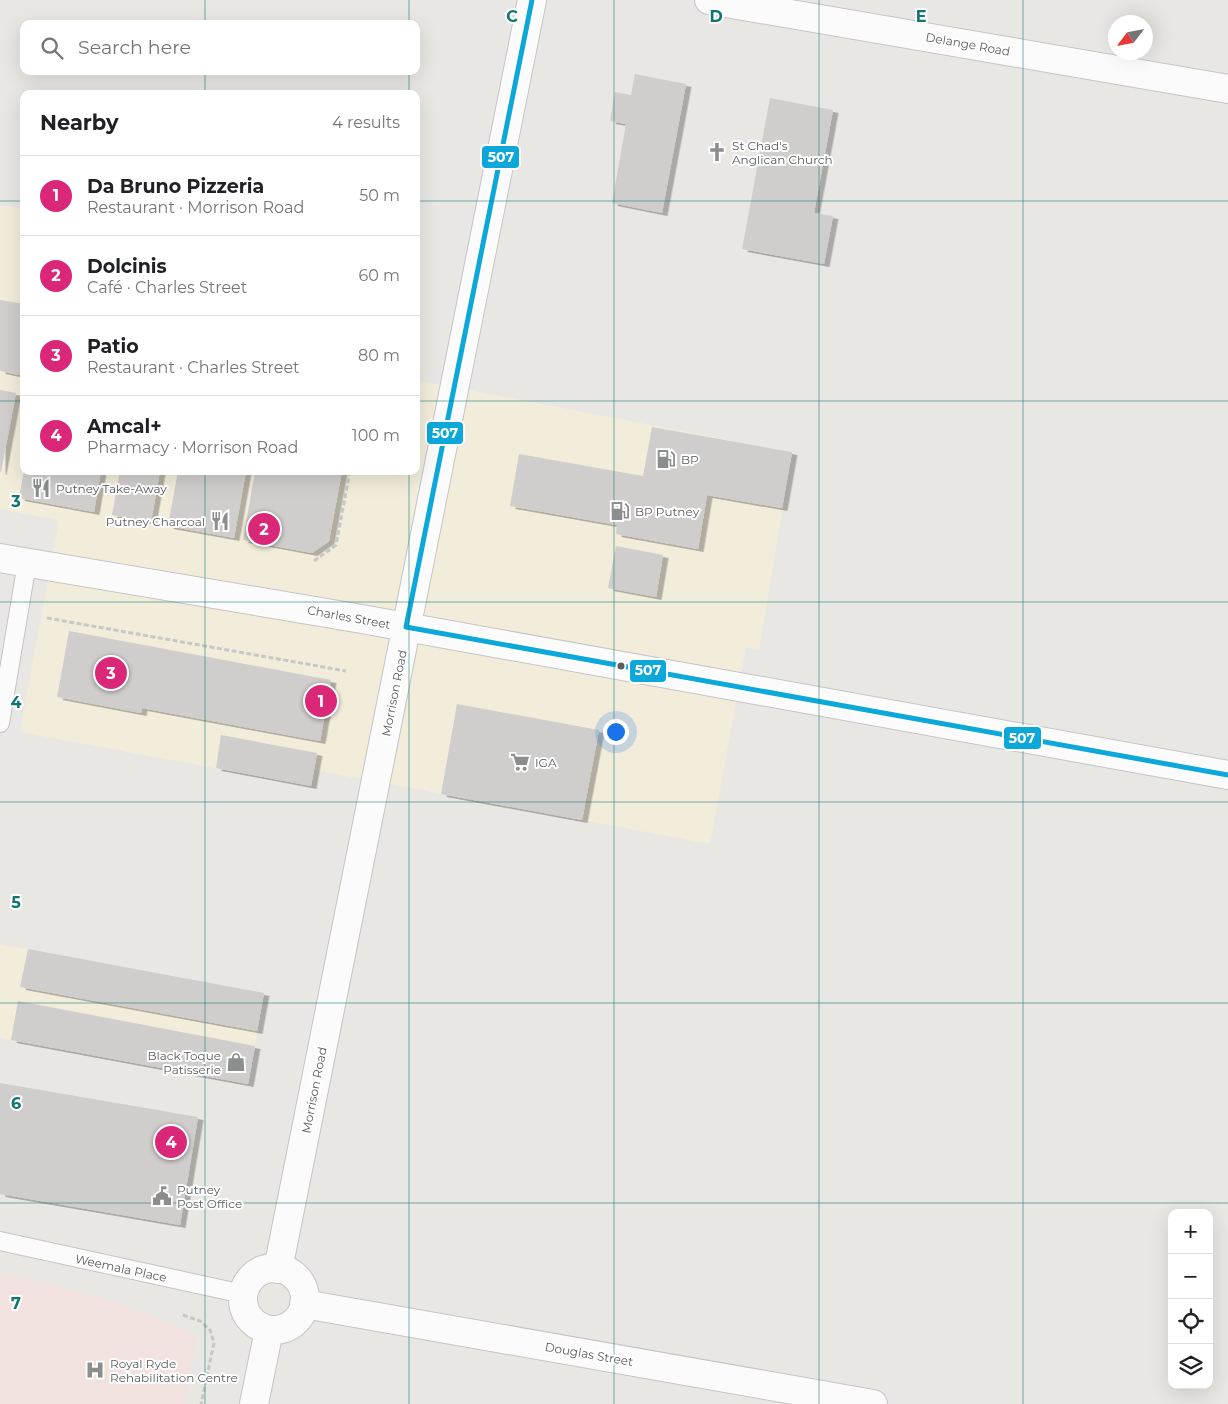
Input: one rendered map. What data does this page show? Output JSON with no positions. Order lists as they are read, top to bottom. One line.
{"streets":{"street":["Delange Road","Charles Street","Morrison Road","Douglas Street"],"lane":["Weemala Place"]},"crossings":[["Charles Street","Morrison Road"],["Morrison Road","Weemala Place"],["Morrison Road","Douglas Street"],["Weemala Place","Douglas Street"]],"places":{"church":["St Chad's Anglican Church"],"fuel station":["BP","BP Putney"],"restaurant":["Putney Take-Away","Putney Charcoal"],"supermarket":["IGA"],"shop":["Black Toque Patisserie"],"public building":["Putney Post Office"],"hospital":["Royal Ryde Rehabilitation Centre"]},"lines":["transit line 507"],"north":"bottom left","page":{"search":"Search here","heading":["Nearby","4 results"],"list":[{"mark":"1","name":"Da Bruno Pizzeria","note":"Restaurant · Morrison Road","value":"50 m"},{"mark":"2","name":"Dolcinis","note":"Café · Charles Street","value":"60 m"},{"mark":"3","name":"Patio","note":"Restaurant · Charles Street","value":"80 m"},{"mark":"4","name":"Amcal+","note":"Pharmacy · Morrison Road","value":"100 m"}],"pins":["2","3","1","4"],"map_buttons":["+","−"]},"grid":{"columns":["C","D","E"],"rows":["3","4","5","6","7"]}}
